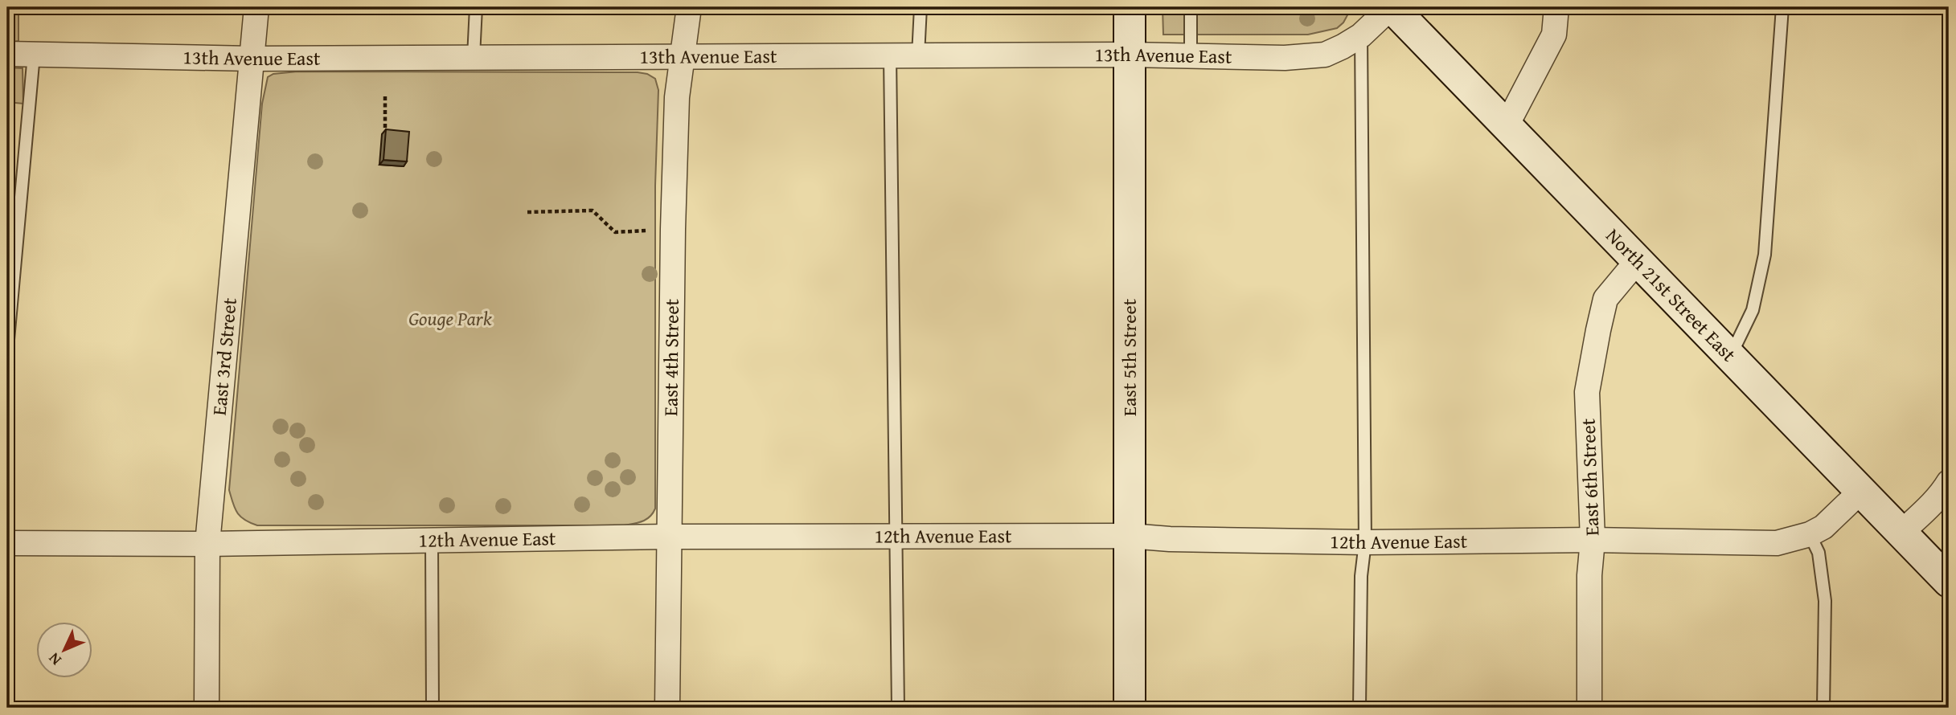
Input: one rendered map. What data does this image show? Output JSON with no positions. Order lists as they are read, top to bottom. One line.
{"streets":{"street":["13th Avenue East","North 21st Street East","East 4th Street","East 3rd Street","East 5th Street","East 6th Street","12th Avenue East"]},"crossings":[["13th Avenue East","North 21st Street East"],["13th Avenue East","East 4th Street"],["13th Avenue East","East 3rd Street"],["13th Avenue East","East 5th Street"],["North 21st Street East","East 6th Street"],["North 21st Street East","12th Avenue East"],["East 4th Street","12th Avenue East"],["East 3rd Street","12th Avenue East"],["East 5th Street","12th Avenue East"],["East 6th Street","12th Avenue East"]],"parks":["Gouge Park"],"north":"bottom left"}
